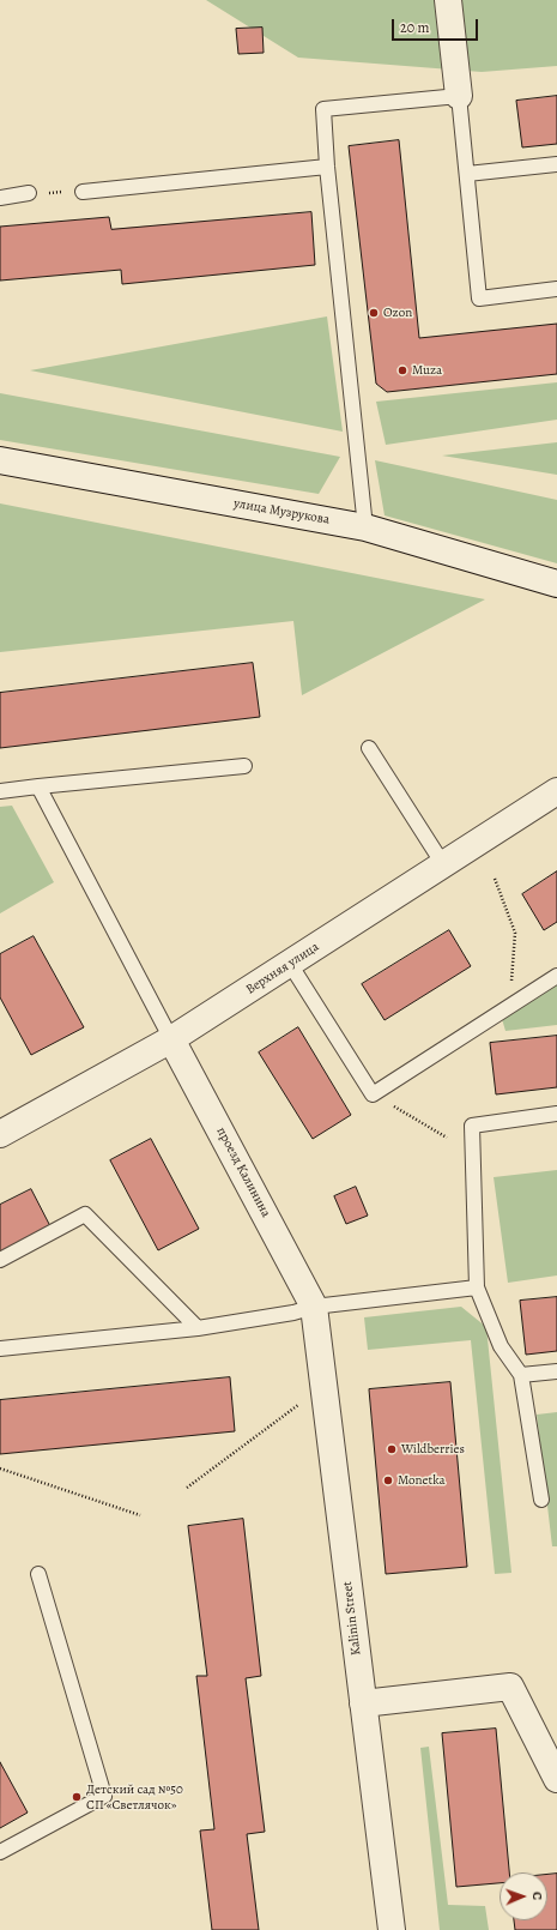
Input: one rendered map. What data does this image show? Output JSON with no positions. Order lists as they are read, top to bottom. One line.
{"streets":{"street":["улица Музрукова","Верхняя улица","проезд Калинина","Kalinin Street"]},"crossings":[["Верхняя улица","проезд Калинина"],["проезд Калинина","Kalinin Street"]],"places":["Ozon","Muza","Wildberries","Monetka","Детский сад №50 СП «Светлячок»"],"scale_bar":"20 m","north":"right"}
